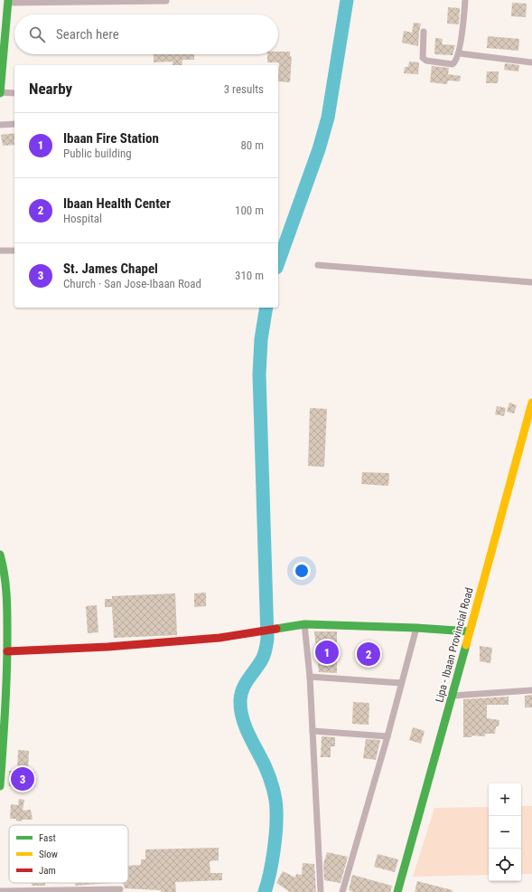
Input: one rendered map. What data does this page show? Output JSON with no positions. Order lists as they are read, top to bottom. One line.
{"streets":{"main road":["Lipa - Ibaan Provincial Road"]},"legend":["Fast","Slow","Jam"],"page":{"search":"Search here","heading":["Nearby","3 results"],"list":[{"mark":"1","name":"Ibaan Fire Station","note":"Public building","value":"80 m"},{"mark":"2","name":"Ibaan Health Center","note":"Hospital","value":"100 m"},{"mark":"3","name":"St. James Chapel","note":"Church · San Jose-Ibaan Road","value":"310 m"}],"pins":["1","2","3"],"map_buttons":["+","−"]}}
